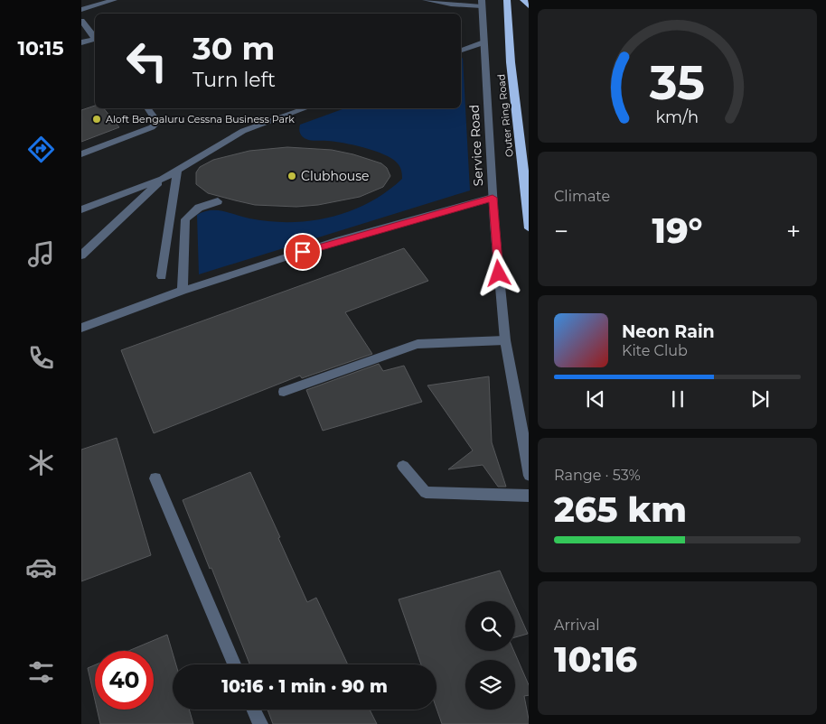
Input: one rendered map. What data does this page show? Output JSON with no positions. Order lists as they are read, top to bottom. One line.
{"streets":{"highway":["Outer Ring Road"],"street":["Service Road"]},"places":["Aloft Bengaluru Cessna Business Park","Clubhouse"],"page":{"tabs":"10:15","turn":["30 m","Turn left"],"tile":["Climate",["Range · 53%","265 km"],["Arrival","10:16"]],"heat":["−","19°","+"],"song":["Neon Rain","Kite Club"],"limit":"40","trip":"10:16 · 1 min · 90 m","gauge":["35","km/h"]}}
